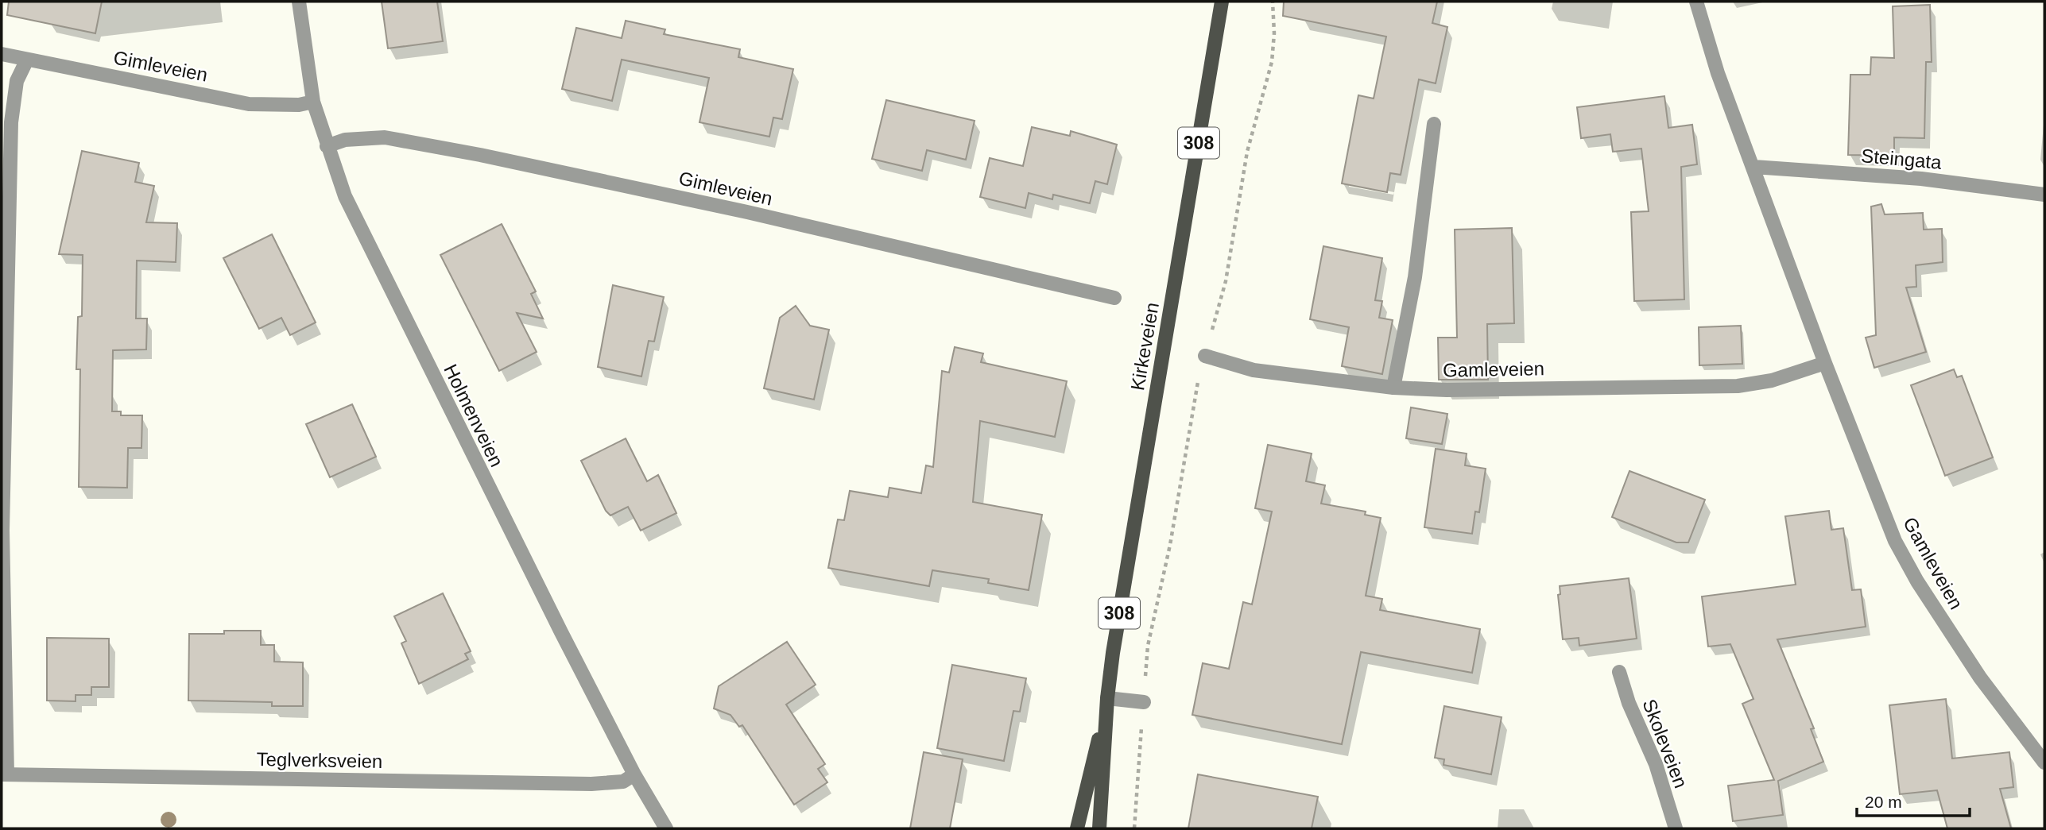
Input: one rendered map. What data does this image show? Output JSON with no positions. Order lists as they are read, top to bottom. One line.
{"streets":{"main road":["308","Kirkeveien"],"street":["Gimleveien","Steingata","Gamleveien","Holmenveien","Skoleveien","Teglverksveien"]},"crossings":[["Gimleveien","Holmenveien"],["Steingata","Gamleveien"],["Holmenveien","Teglverksveien"]],"scale_bar":"20 m"}
